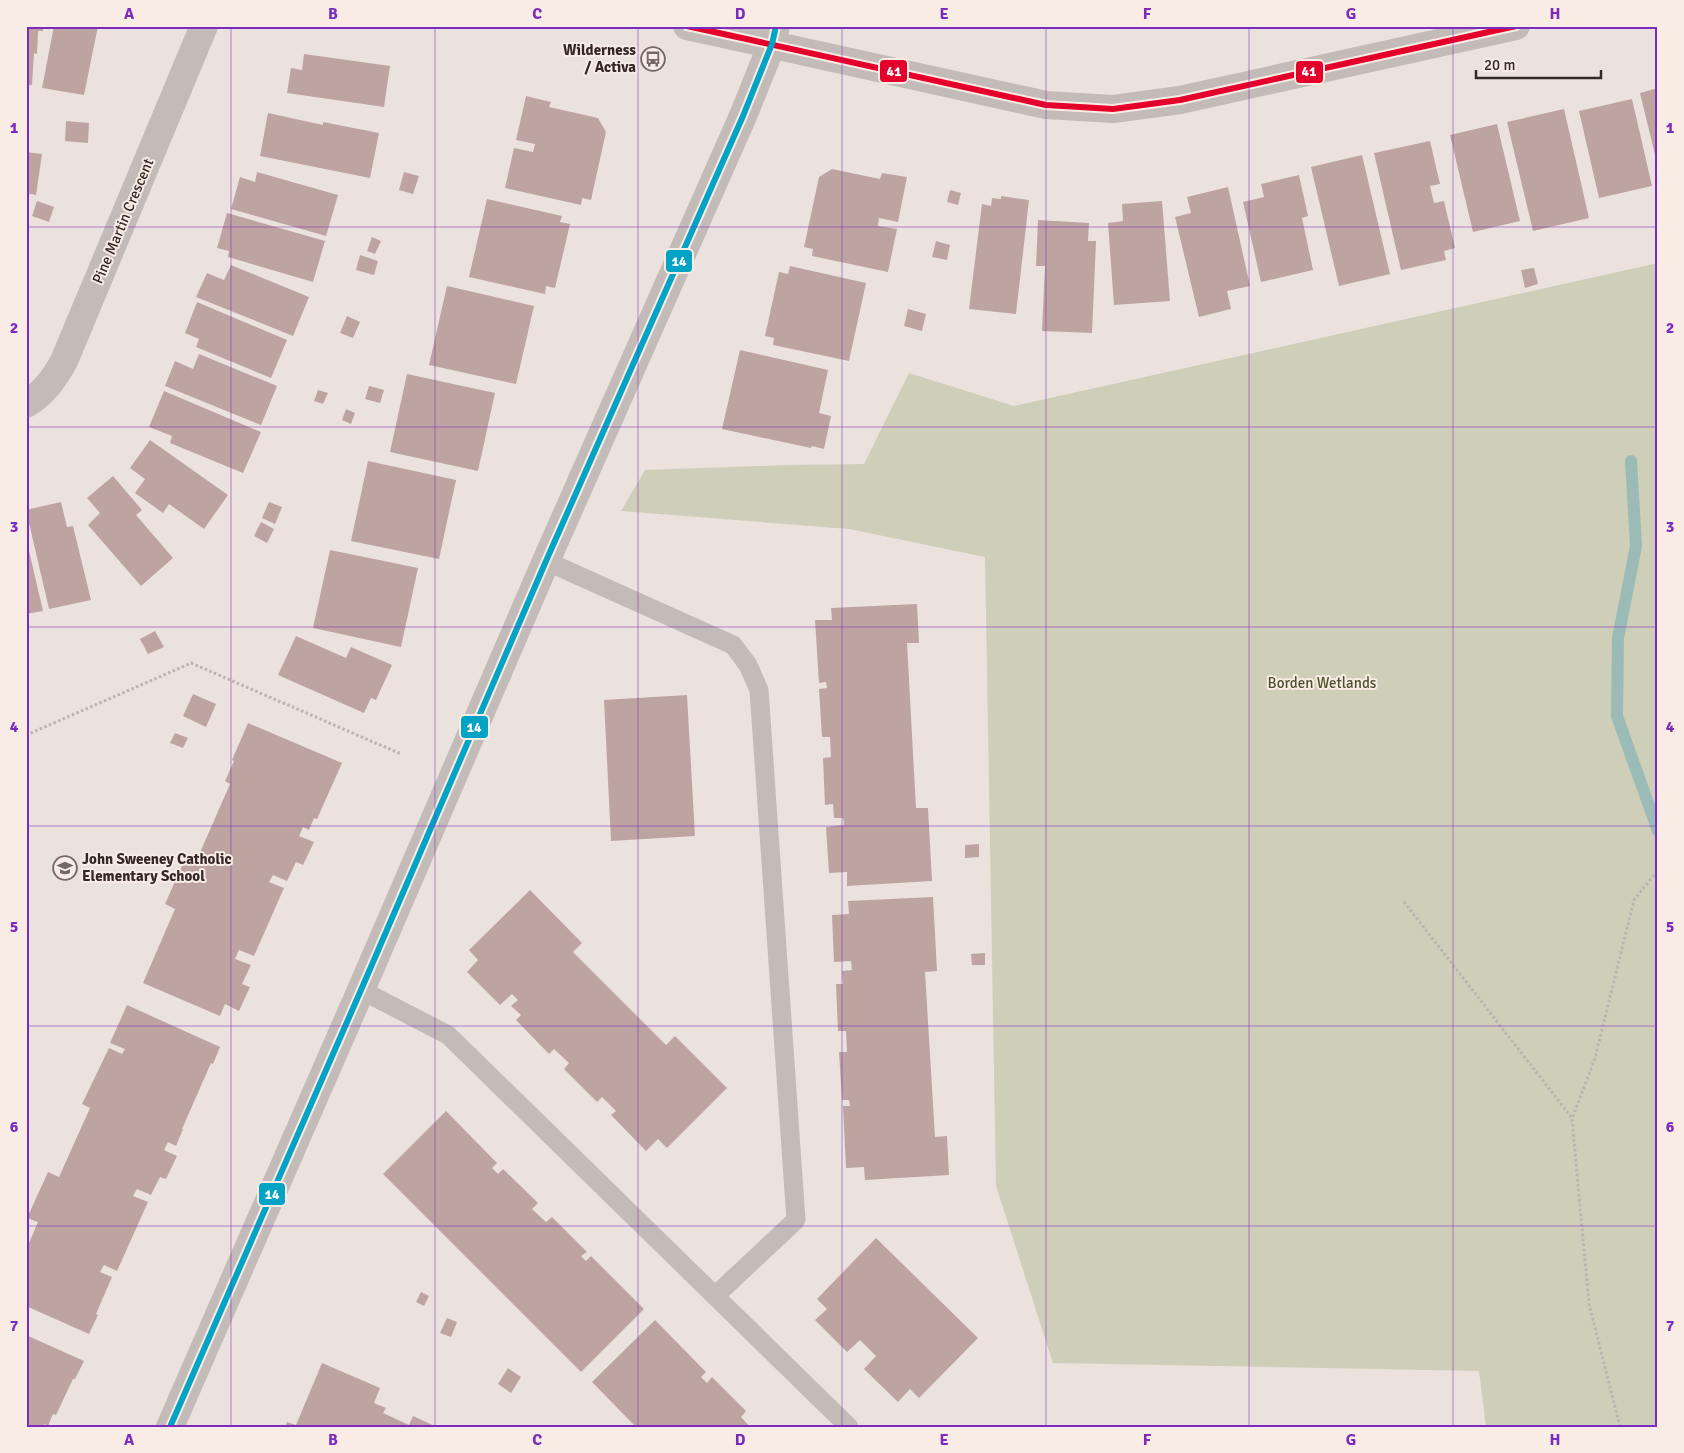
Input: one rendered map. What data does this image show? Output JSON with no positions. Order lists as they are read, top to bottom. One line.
{"streets":{"street":["Pine Martin Crescent"]},"parks":["Borden Wetlands"],"places":{"bus stop":["Wilderness / Activa"],"school or university":["John Sweeney Catholic Elementary School"]},"lines":["transit line 41","transit line 14"],"scale_bar":"20 m","grid":{"columns":["A","B","C","D","E","F","G","H"],"rows":["1","2","3","4","5","6","7"]}}
